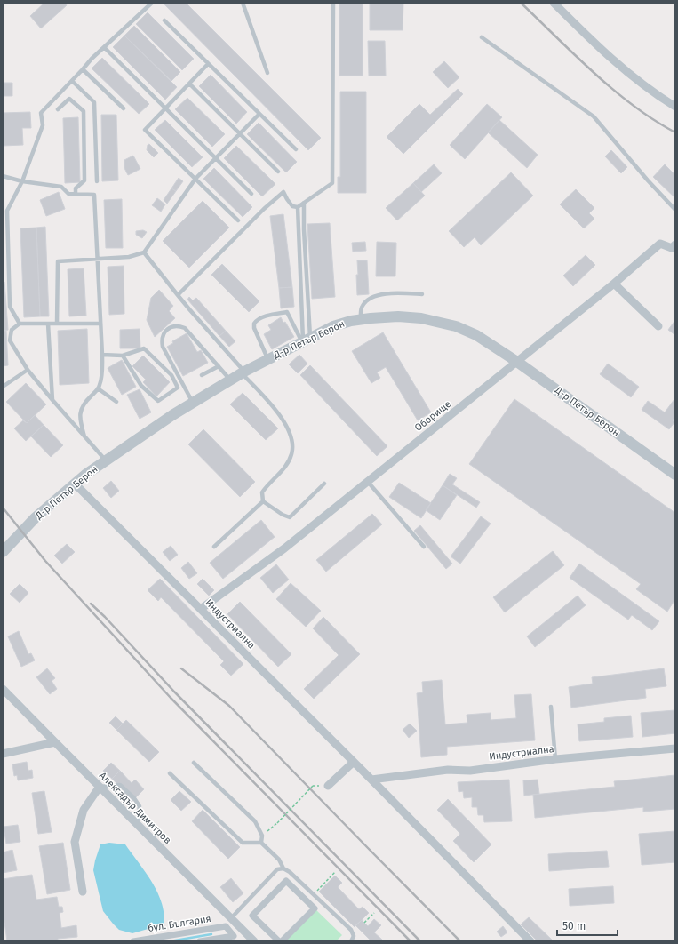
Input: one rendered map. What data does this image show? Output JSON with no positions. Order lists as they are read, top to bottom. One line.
{"streets":{"street":["Д-р Петър Берон","Оборище","Индустриална","Алексадър Димитров","бул. България"]},"crossings":[["Д-р Петър Берон","Оборище"],["Д-р Петър Берон","Индустриална"],["Оборище","Индустриална"]],"scale_bar":"50 m"}
